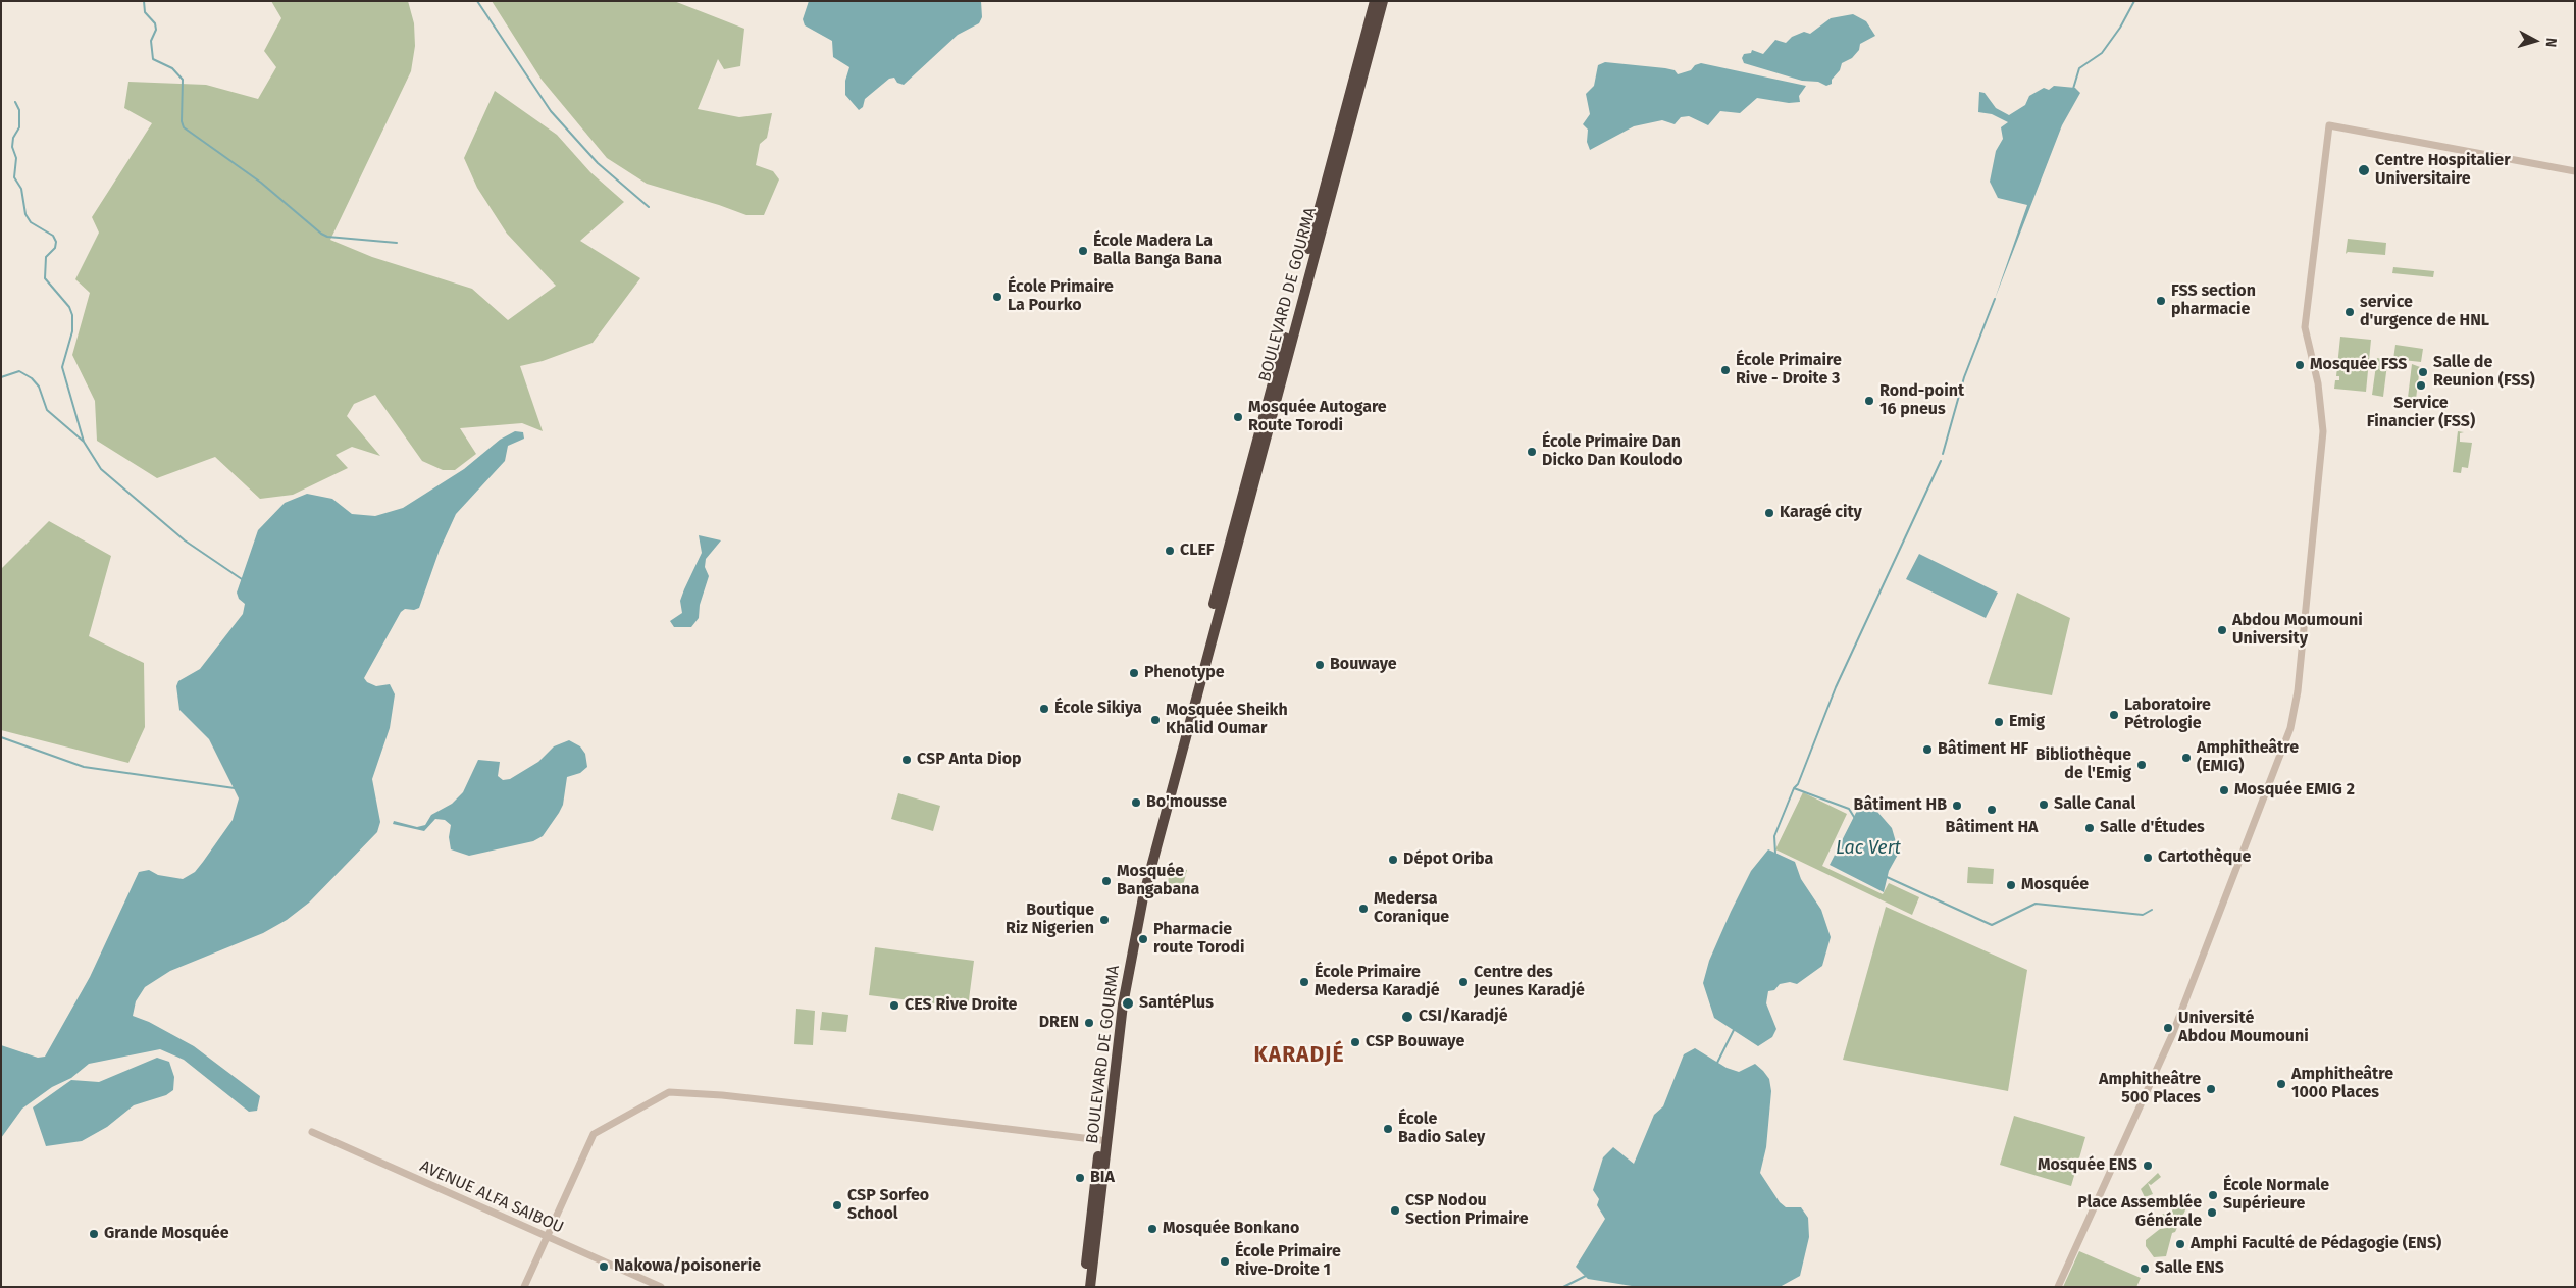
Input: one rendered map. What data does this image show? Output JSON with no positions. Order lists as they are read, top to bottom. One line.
{"streets":{"highway":["BOULEVARD DE GOURMA"],"street":["AVENUE ALFA SAIBOU"]},"districts":["KARADJÉ"],"water":["Lac Vert"],"places":["Centre Hospitalier Universitaire","École Madera La Balla Banga Bana","École Primaire La Pourko","FSS section pharmacie","service d'urgence de HNL","Mosquée FSS","École Primaire Rive - Droite 3","Salle de Reunion (FSS)","Service Financier (FSS)","Rond-point 16 pneus","Mosquée Autogare Route Torodi","École Primaire Dan Dicko Dan Koulodo","Karagé city","CLEF","Abdou Moumouni University","Bouwaye","Phenotype","École Sikiya","Laboratoire Pétrologie","Mosquée Sheikh Khalid Oumar","Emig","Bâtiment HF","Amphitheâtre (EMIG)","CSP Anta Diop","Bibliothèque de l'Emig","Mosquée EMIG 2","Bo'mousse","Salle Canal","Bâtiment HB","Bâtiment HA","Salle d'Études","Cartothèque","Dépot Oriba","Mosquée Bangabana","Mosquée","Medersa Coranique","Boutique Riz Nigerien","Pharmacie route Torodi","École Primaire Medersa Karadjé","Centre des Jeunes Karadjé","SantéPlus","CES Rive Droite","CSI/Karadjé","DREN","Université Abdou Moumouni","CSP Bouwaye","Amphitheâtre 1000 Places","Amphitheâtre 500 Places","École Badio Saley","Mosquée ENS","BIA","École Normale Supérieure","CSP Sorfeo School","CSP Nodou Section Primaire","Place Assemblée Générale","Mosquée Bonkano","Grande Mosquée","Amphi Faculté de Pédagogie (ENS)","École Primaire Rive-Droite 1","Nakowa/poisonerie","Salle ENS"],"north":"right"}
